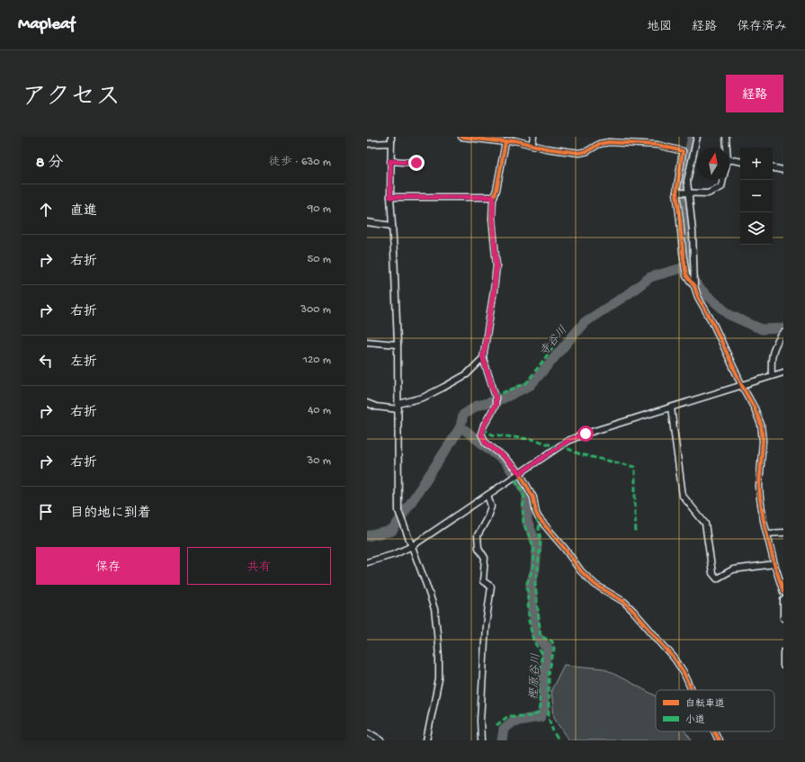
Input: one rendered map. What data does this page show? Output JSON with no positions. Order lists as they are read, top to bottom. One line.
{"water":["寺谷川","樫原谷川"],"legend":["自転車道","小道"],"north":"top","page":{"header":"Mapleaf","nav":["地図","経路","保存済み"],"title":"アクセス","buttons":["経路",["保存","共有"]],"heading":["8 分","徒歩 · 630 m"],"map_buttons":["+","−"],"list":[["直進","90 m"],["右折","50 m"],["右折","300 m"],["左折","120 m"],["右折","40 m"],["右折","30 m"],"目的地に到着"]}}
